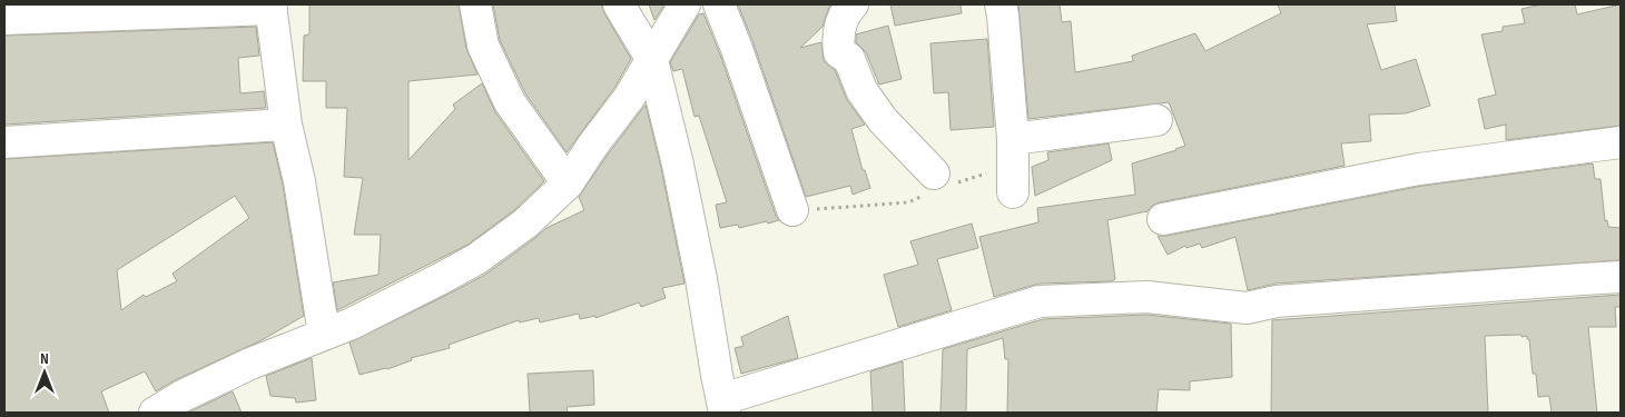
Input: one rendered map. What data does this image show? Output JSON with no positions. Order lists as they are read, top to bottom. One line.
{"north":"top"}
